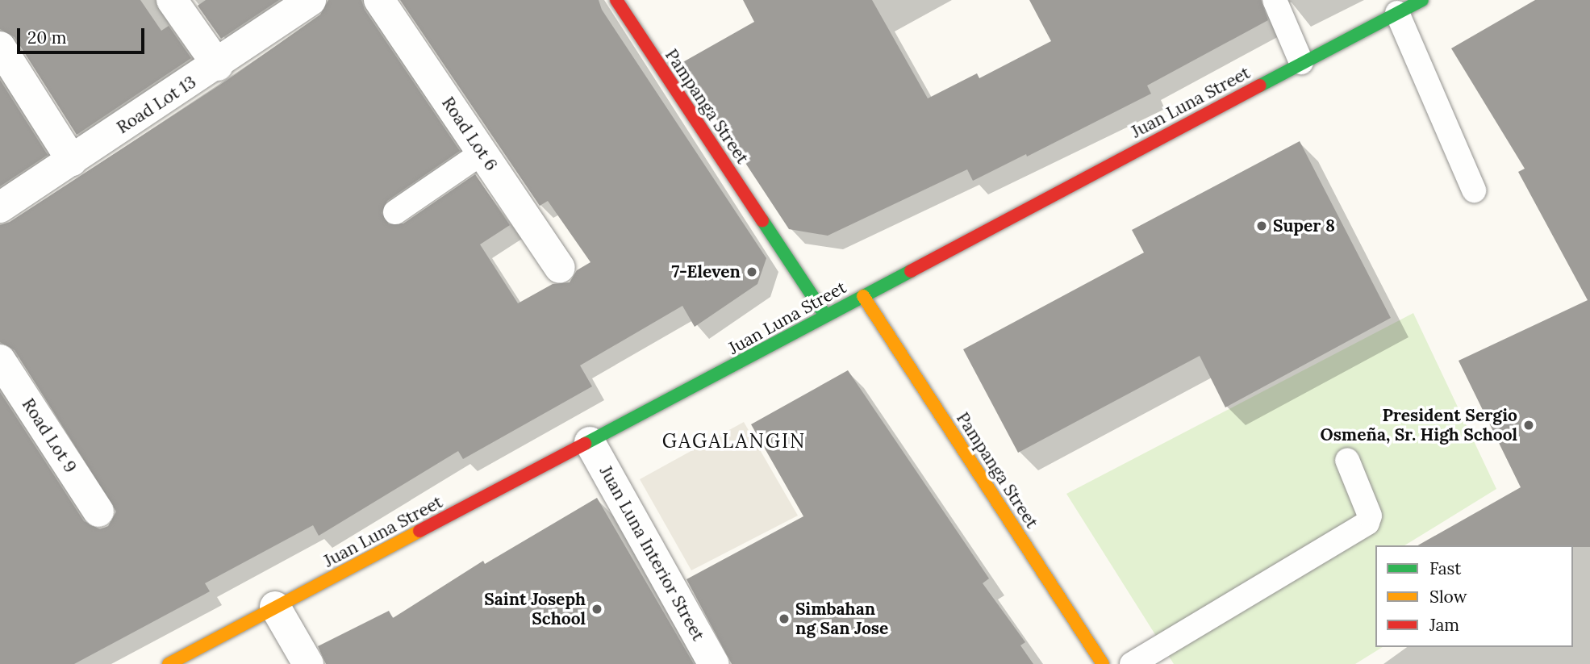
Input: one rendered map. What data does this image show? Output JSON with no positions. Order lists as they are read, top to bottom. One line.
{"streets":{"main road":["Juan Luna Street","Pampanga Street"],"street":["Road Lot 13","Road Lot 6","Road Lot 9","Juan Luna Interior Street"]},"crossings":[["Juan Luna Street","Pampanga Street"],["Juan Luna Street","Juan Luna Interior Street"]],"districts":["GAGALANGIN"],"places":["Super 8","7-Eleven","President Sergio Osmeña, Sr. High School","Saint Joseph School","Simbahan ng San Jose"],"legend":["Fast","Slow","Jam"],"scale_bar":"20 m"}
